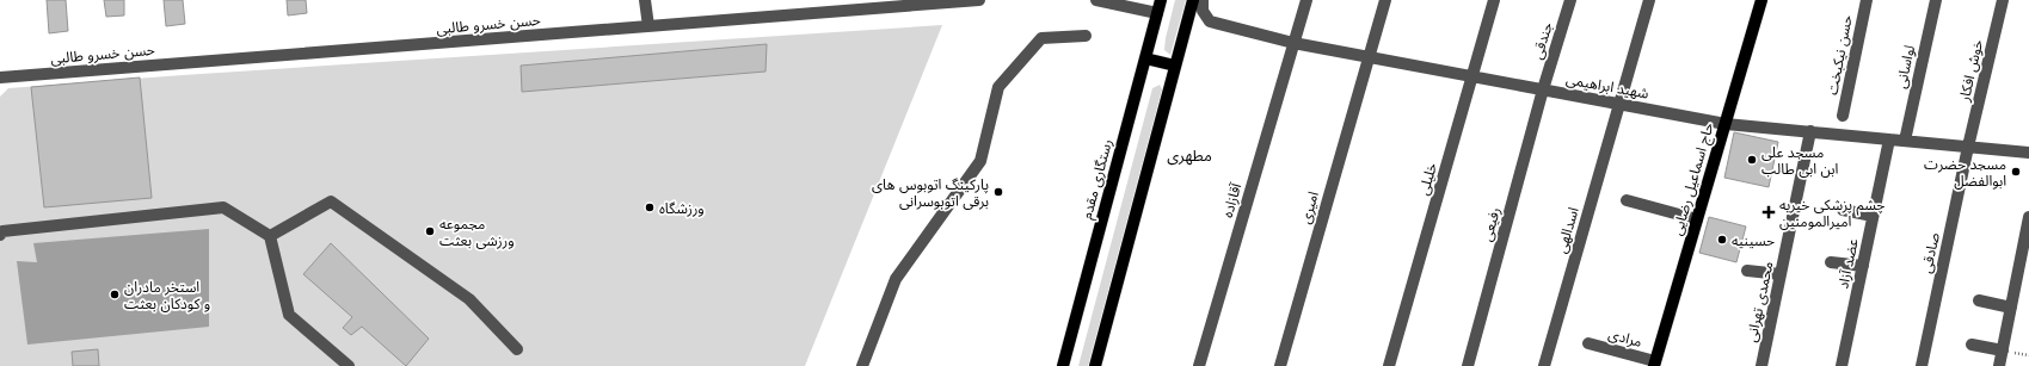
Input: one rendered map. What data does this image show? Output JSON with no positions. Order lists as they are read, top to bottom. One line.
{"streets":{"main road":["رستگاری مقدم","حاج اسماعیل رضایی"],"street":["حسن خسرو طالبی","جندقی","حسن نیکبخت","لواسانی","خوش افکار","شهید ابراهیمی","خلیلی","آقازاده","امیری","رفیعی","اسدالهی","صادقی","عضد آزاد","محمدی تهرانی","مرادی"]},"crossings":[["جندقی","شهید ابراهیمی"],["جندقی","رفیعی"],["لواسانی","شهید ابراهیمی"],["خوش افکار","شهید ابراهیمی"],["خوش افکار","صادقی"],["شهید ابراهیمی","خلیلی"],["شهید ابراهیمی","حاج اسماعیل رضایی"],["شهید ابراهیمی","آقازاده"],["شهید ابراهیمی","امیری"],["شهید ابراهیمی","رفیعی"],["شهید ابراهیمی","اسدالهی"],["شهید ابراهیمی","صادقی"],["شهید ابراهیمی","عضد آزاد"],["شهید ابراهیمی","محمدی تهرانی"],["حاج اسماعیل رضایی","مرادی"]],"districts":["مطهری"],"places":{"other":["مسجد علی ابن ابی طالب","مسجد حضرت ابوالفضل","پارکینگ اتوبوس های برقی اتوبوسرانی","ورزشگاه","مجموعه ورزشی بعثت","حسینیه","استخر مادران و کودکان بعثت"],"health":["چشم پزشکی خیریه امیرالمومنین"]}}
